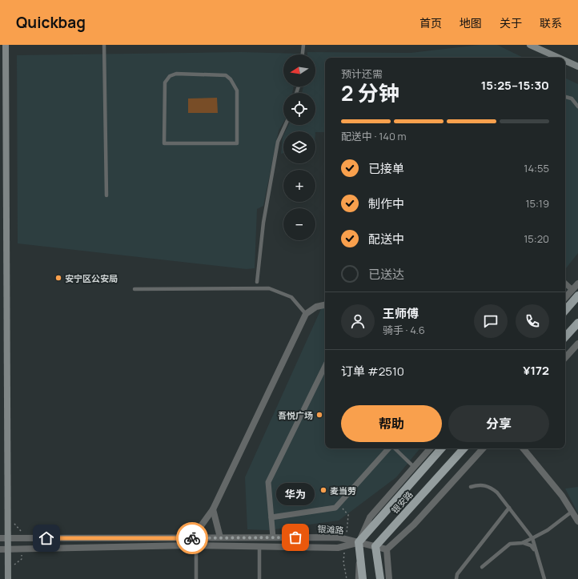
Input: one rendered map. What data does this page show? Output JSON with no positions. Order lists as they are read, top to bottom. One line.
{"streets":{"main road":["银安路"],"street":["银滩路"]},"crossings":[["银安路","银滩路"]],"places":["安宁区公安局","吾悦广场","麦当劳","华为"],"north":"left","page":{"header":"Quickbag","nav":["首页","地图","关于","联系"],"map_buttons":["+","−"],"heading":["2 分钟","预计还需","15:25–15:30"],"panel":["王师傅","骑手 · 4.6","订单 #2510","¥172"],"bar":"配送中 · 140 m","list":[["已接单","14:55"],["制作中","15:19"],["配送中","15:20"],"已送达"],"buttons":["帮助","分享"],"bubble":"华为"}}
